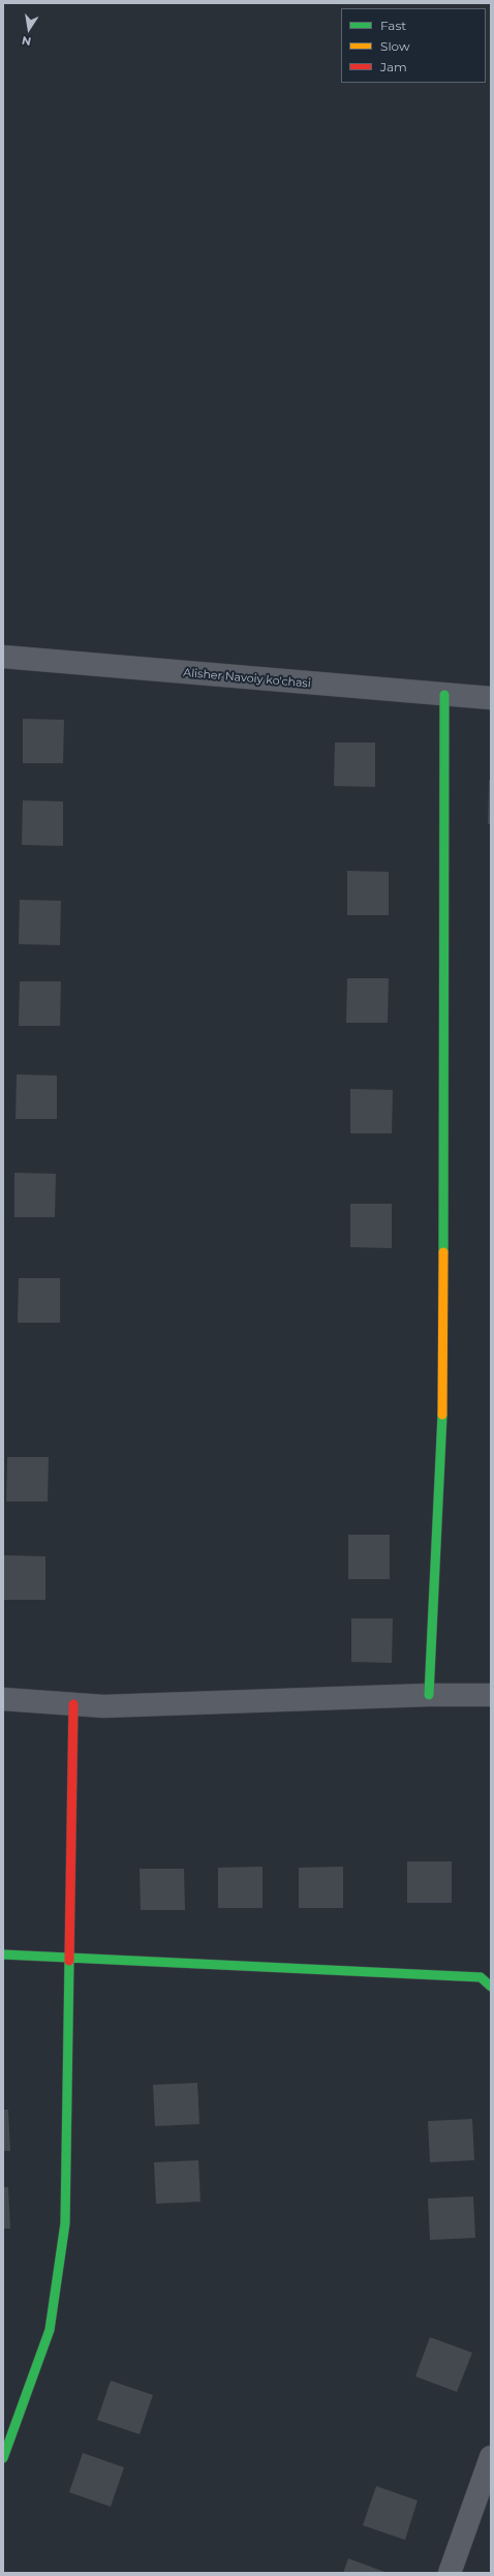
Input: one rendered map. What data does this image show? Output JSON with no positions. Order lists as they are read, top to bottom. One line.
{"streets":{"street":["Alisher Navoiy ko'chasi"]},"legend":["Fast","Slow","Jam"],"north":"bottom"}
